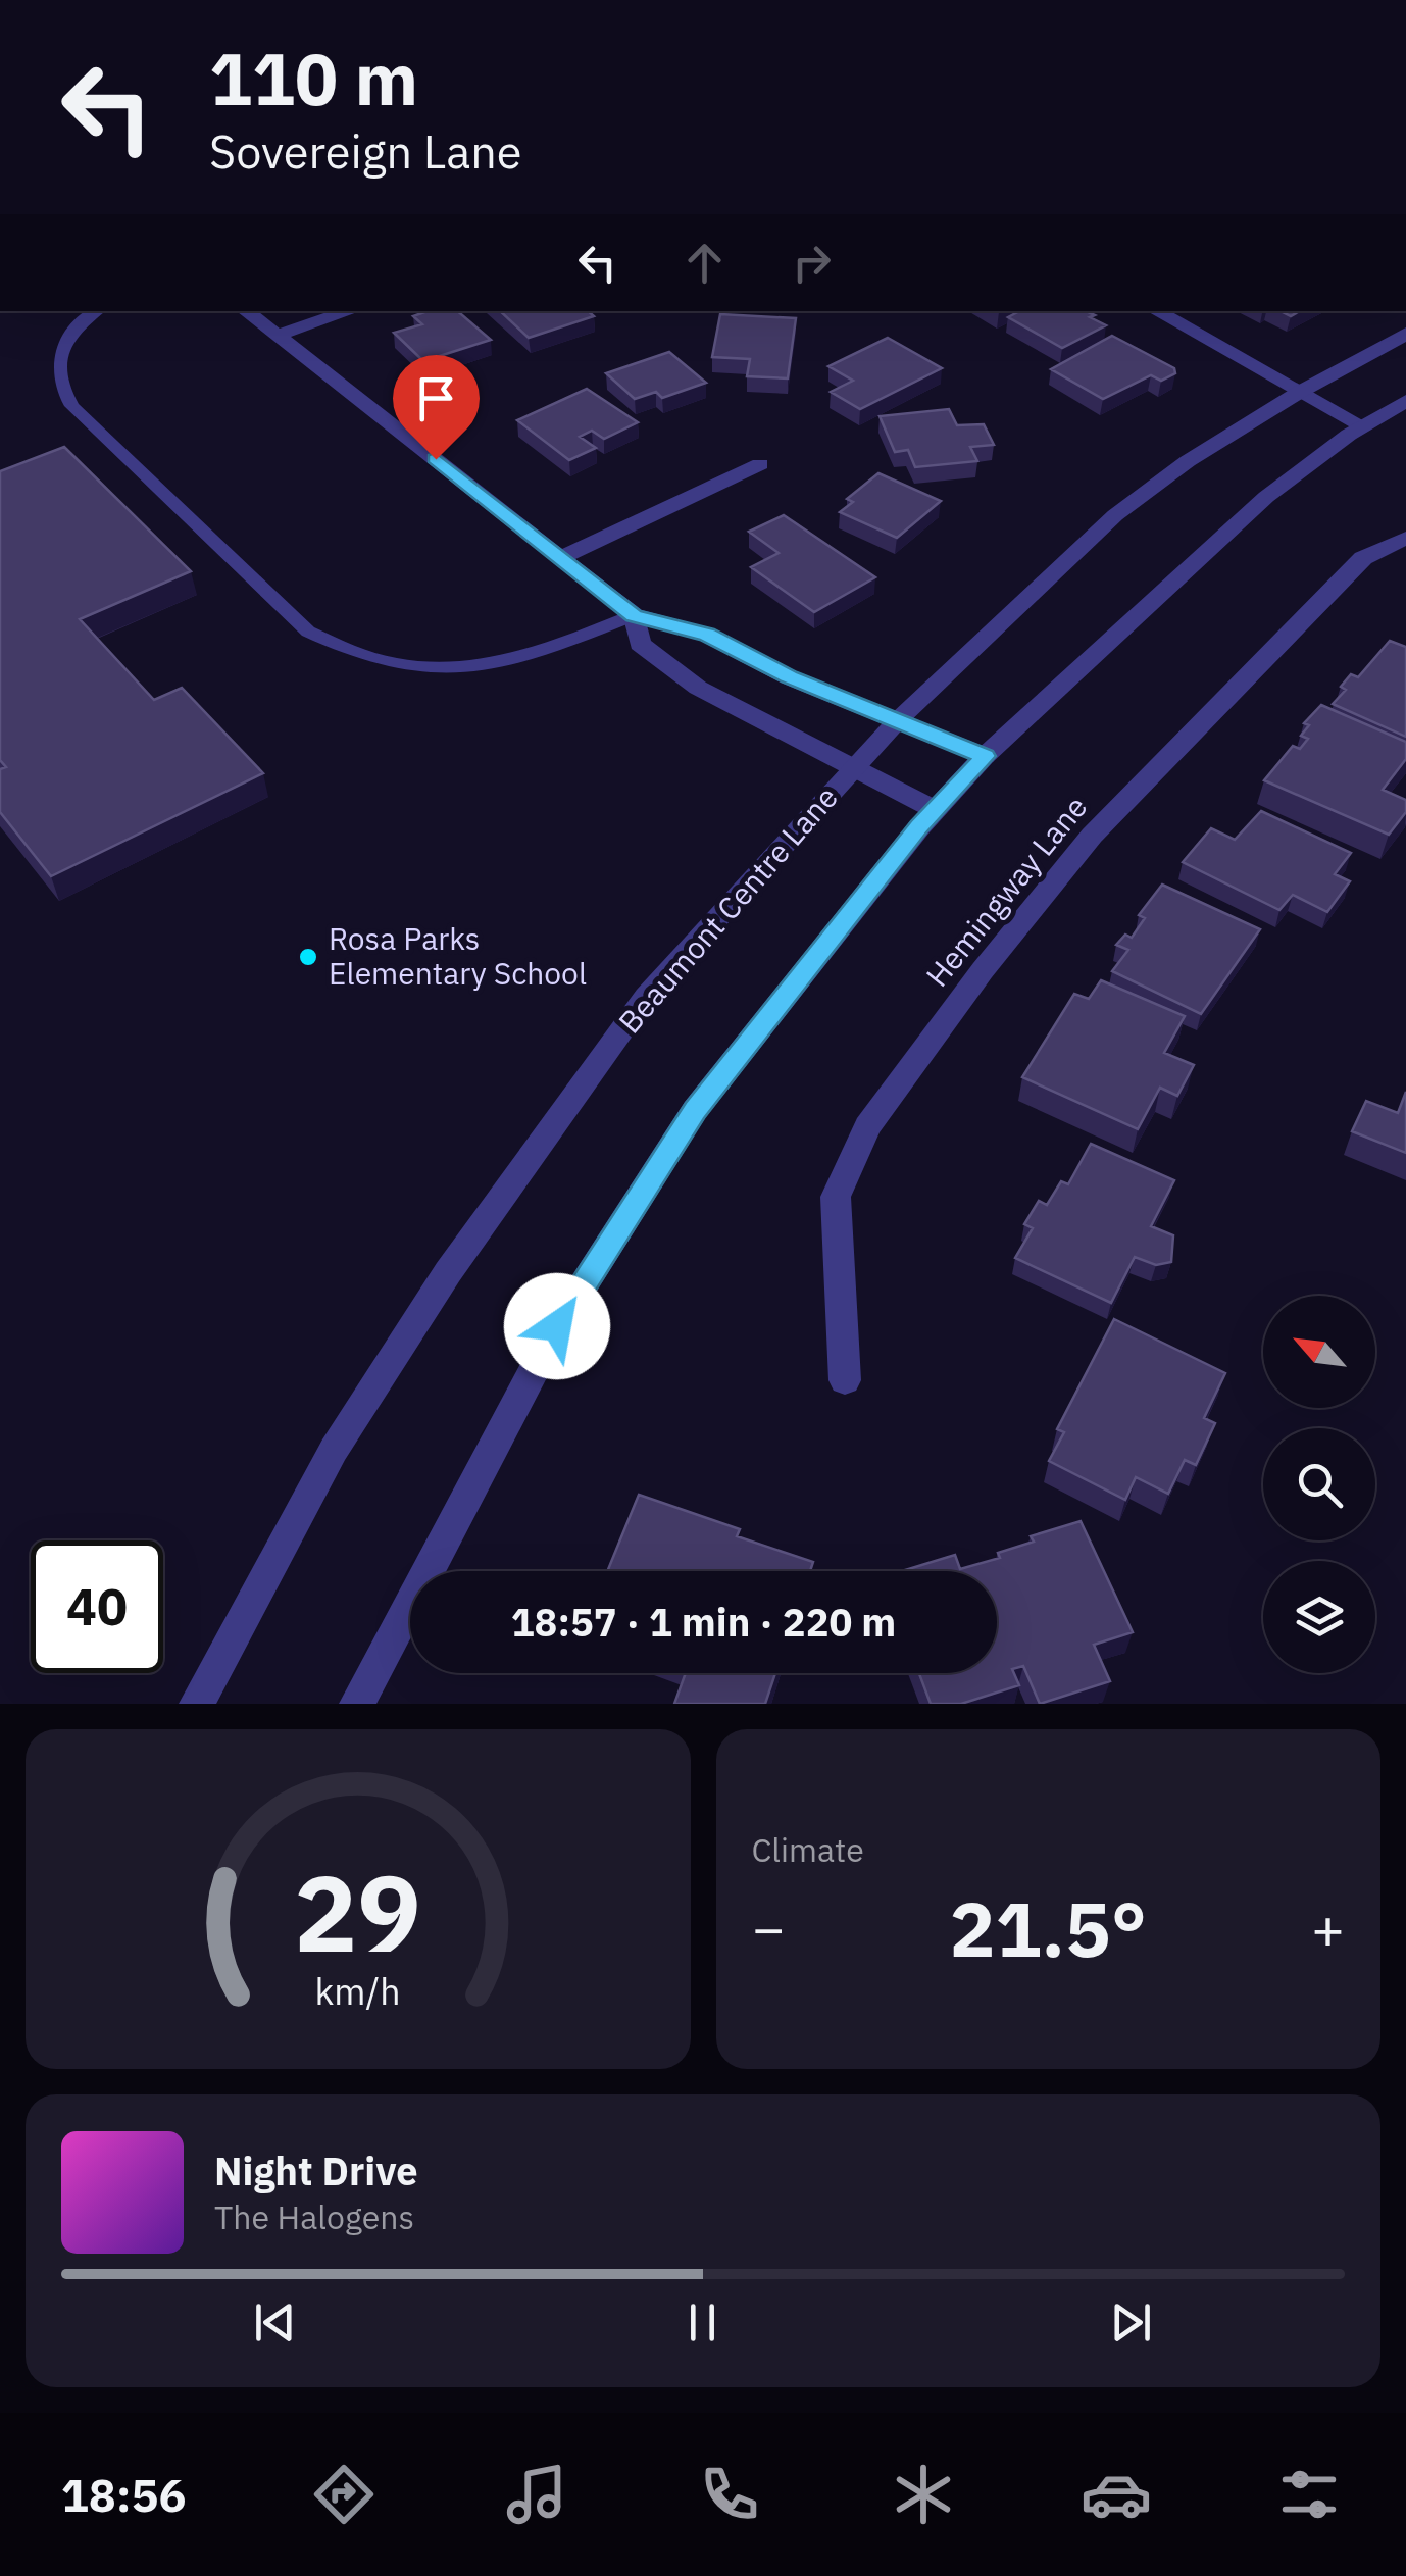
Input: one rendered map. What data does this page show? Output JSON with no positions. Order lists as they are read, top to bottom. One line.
{"streets":{"street":["Hemingway Lane","Beaumont Centre Lane"]},"places":["Rosa Parks Elementary School"],"north":"top left","page":{"turn":["110 m","Sovereign Lane"],"limit":"40","trip":"18:57 · 1 min · 220 m","tile":"Climate","heat":["−","21.5°","+"],"song":["Night Drive","The Halogens"],"tabs":"18:56","gauge":["29","km/h"]}}
